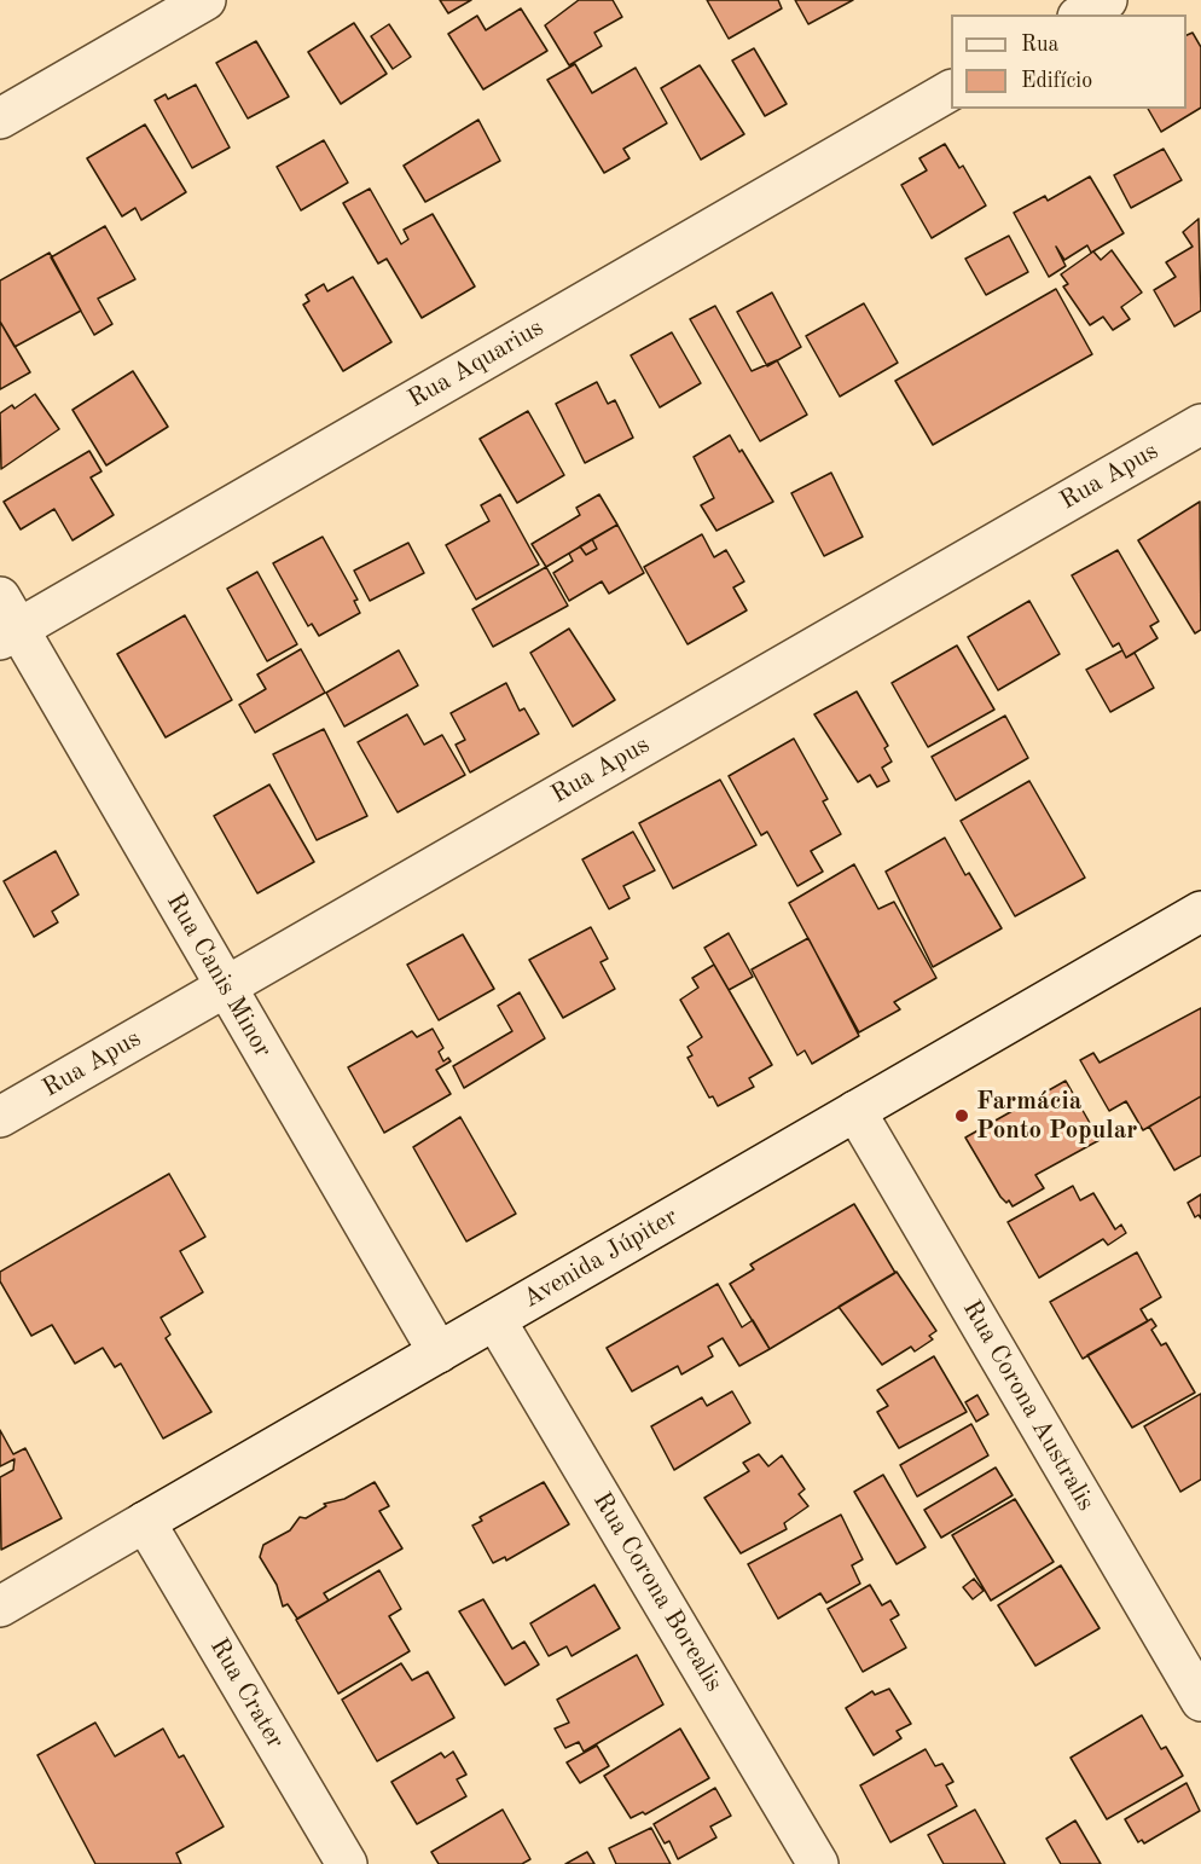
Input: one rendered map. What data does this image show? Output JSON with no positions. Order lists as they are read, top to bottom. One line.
{"streets":{"street":["Rua Aquarius","Rua Apus","Rua Canis Minor","Avenida Júpiter","Rua Corona Australis","Rua Corona Borealis","Rua Crater"]},"crossings":[["Rua Aquarius","Rua Canis Minor"],["Rua Apus","Rua Canis Minor"],["Rua Canis Minor","Avenida Júpiter"],["Avenida Júpiter","Rua Corona Australis"],["Avenida Júpiter","Rua Corona Borealis"],["Avenida Júpiter","Rua Crater"]],"places":["Farmácia Ponto Popular"],"legend":["Rua","Edifício"]}
